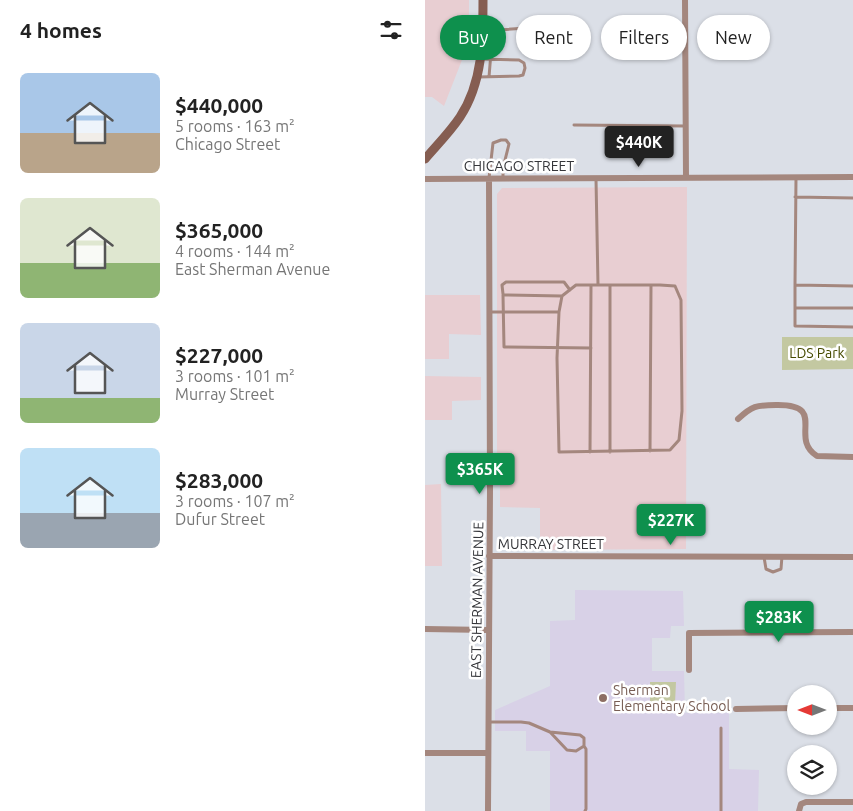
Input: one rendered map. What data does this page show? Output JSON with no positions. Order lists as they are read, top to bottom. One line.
{"streets":{"street":["CHICAGO STREET","MURRAY STREET","EAST SHERMAN AVENUE"]},"crossings":[["CHICAGO STREET","EAST SHERMAN AVENUE"],["MURRAY STREET","EAST SHERMAN AVENUE"]],"parks":["LDS Park"],"places":["Sherman Elementary School"],"north":"left","page":{"heading":"4 homes","chip":["Buy","Rent","Filters","New"],"list":[{"name":"$440,000","note":"5 rooms · 163 m² · Chicago Street"},{"name":"$365,000","note":"4 rooms · 144 m² · East Sherman Avenue"},{"name":"$227,000","note":"3 rooms · 101 m² · Murray Street"},{"name":"$283,000","note":"3 rooms · 107 m² · Dufur Street"}],"price":["$440K","$365K","$227K","$283K"]}}
